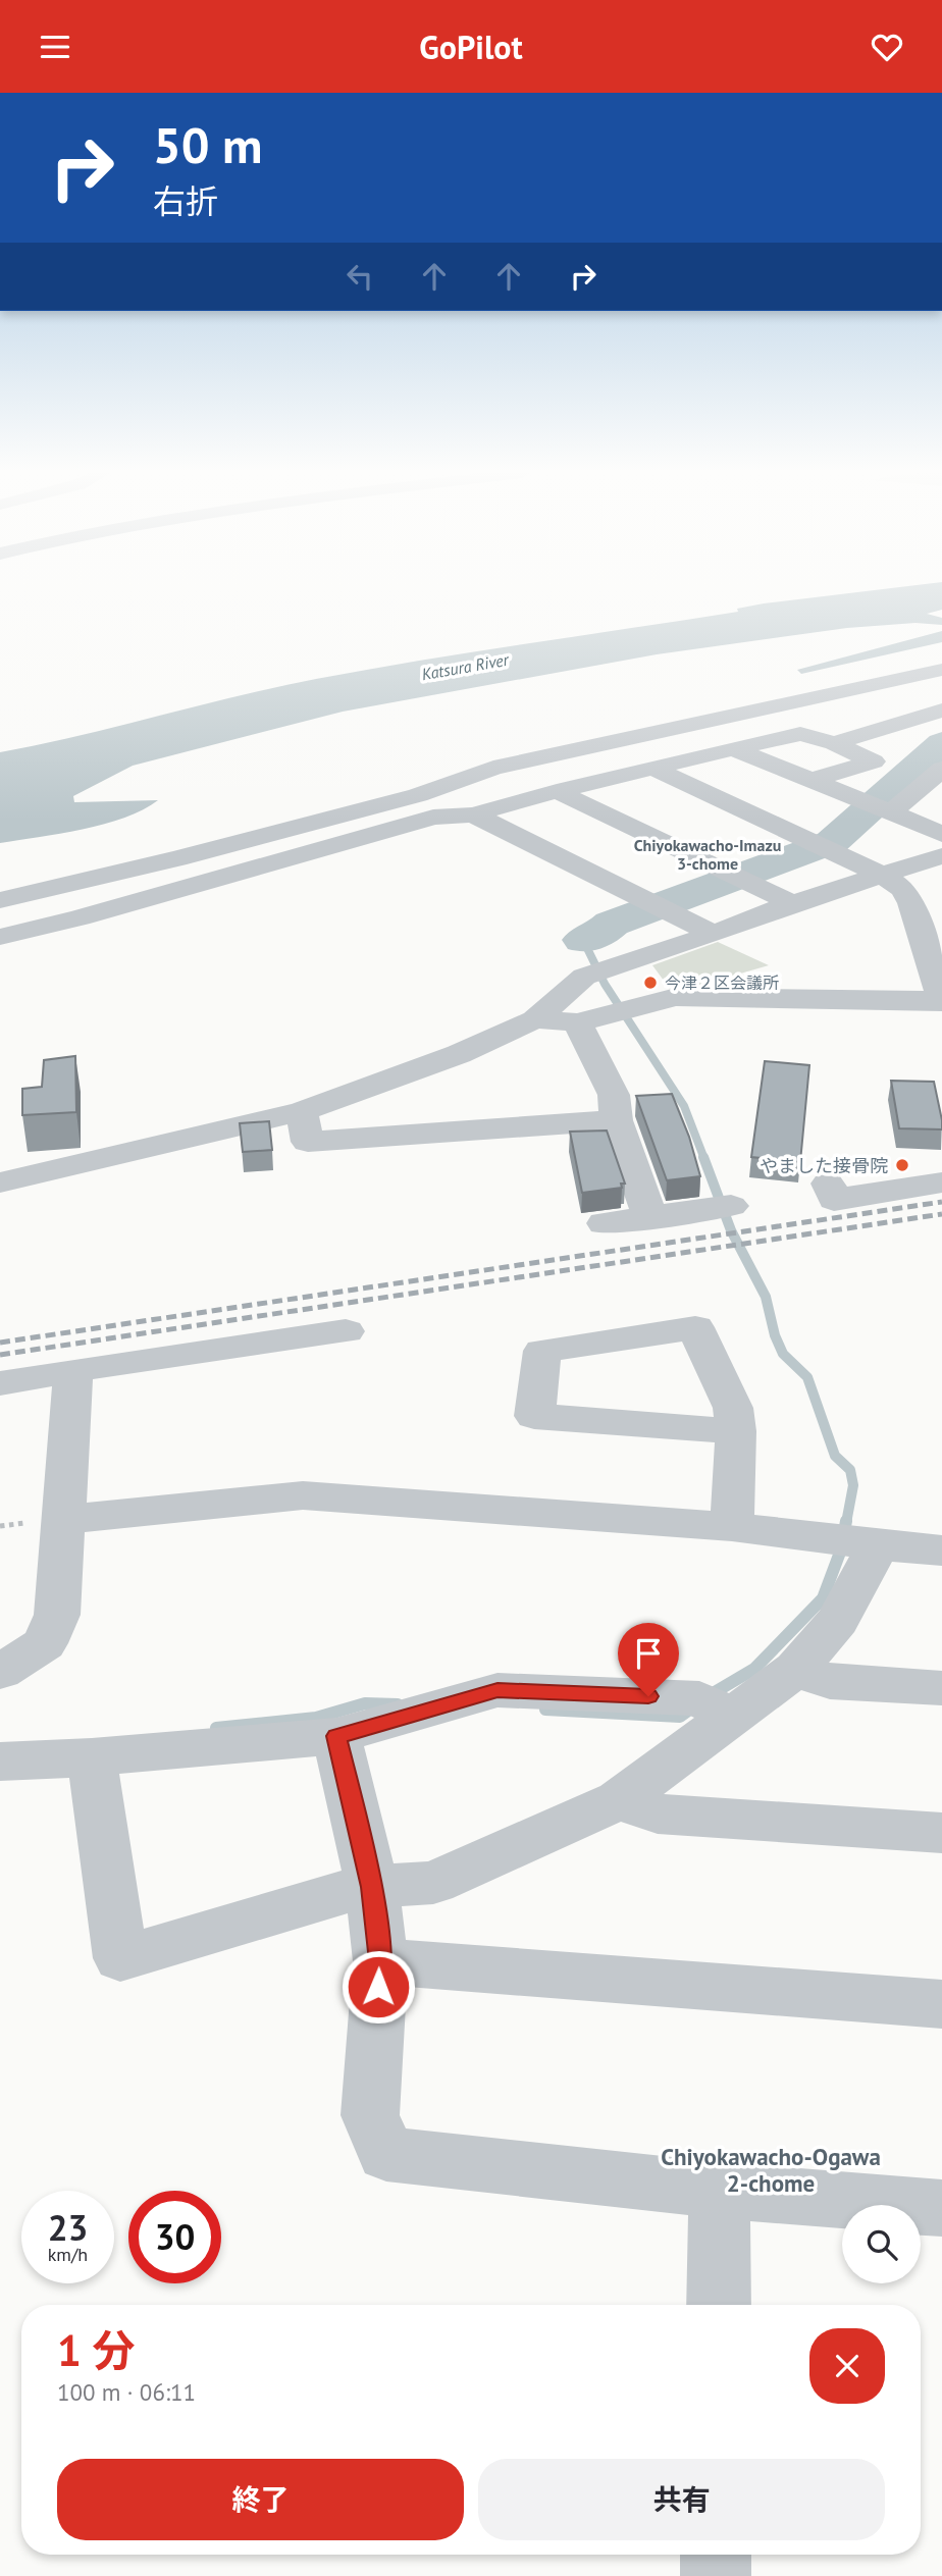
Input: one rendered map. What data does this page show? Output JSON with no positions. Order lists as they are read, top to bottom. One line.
{"districts":["Chiyokawacho-Imazu 3-chome","Chiyokawacho-Ogawa 2-chome"],"water":["Katsura River"],"places":["今津２区会議所","やました接骨院"],"page":{"header":"GoPilot","turn":["50 m","右折"],"speed":"23 km/h","limit":"30","heading":["1 分","100 m · 06:11"],"buttons":["終了","共有"]}}
